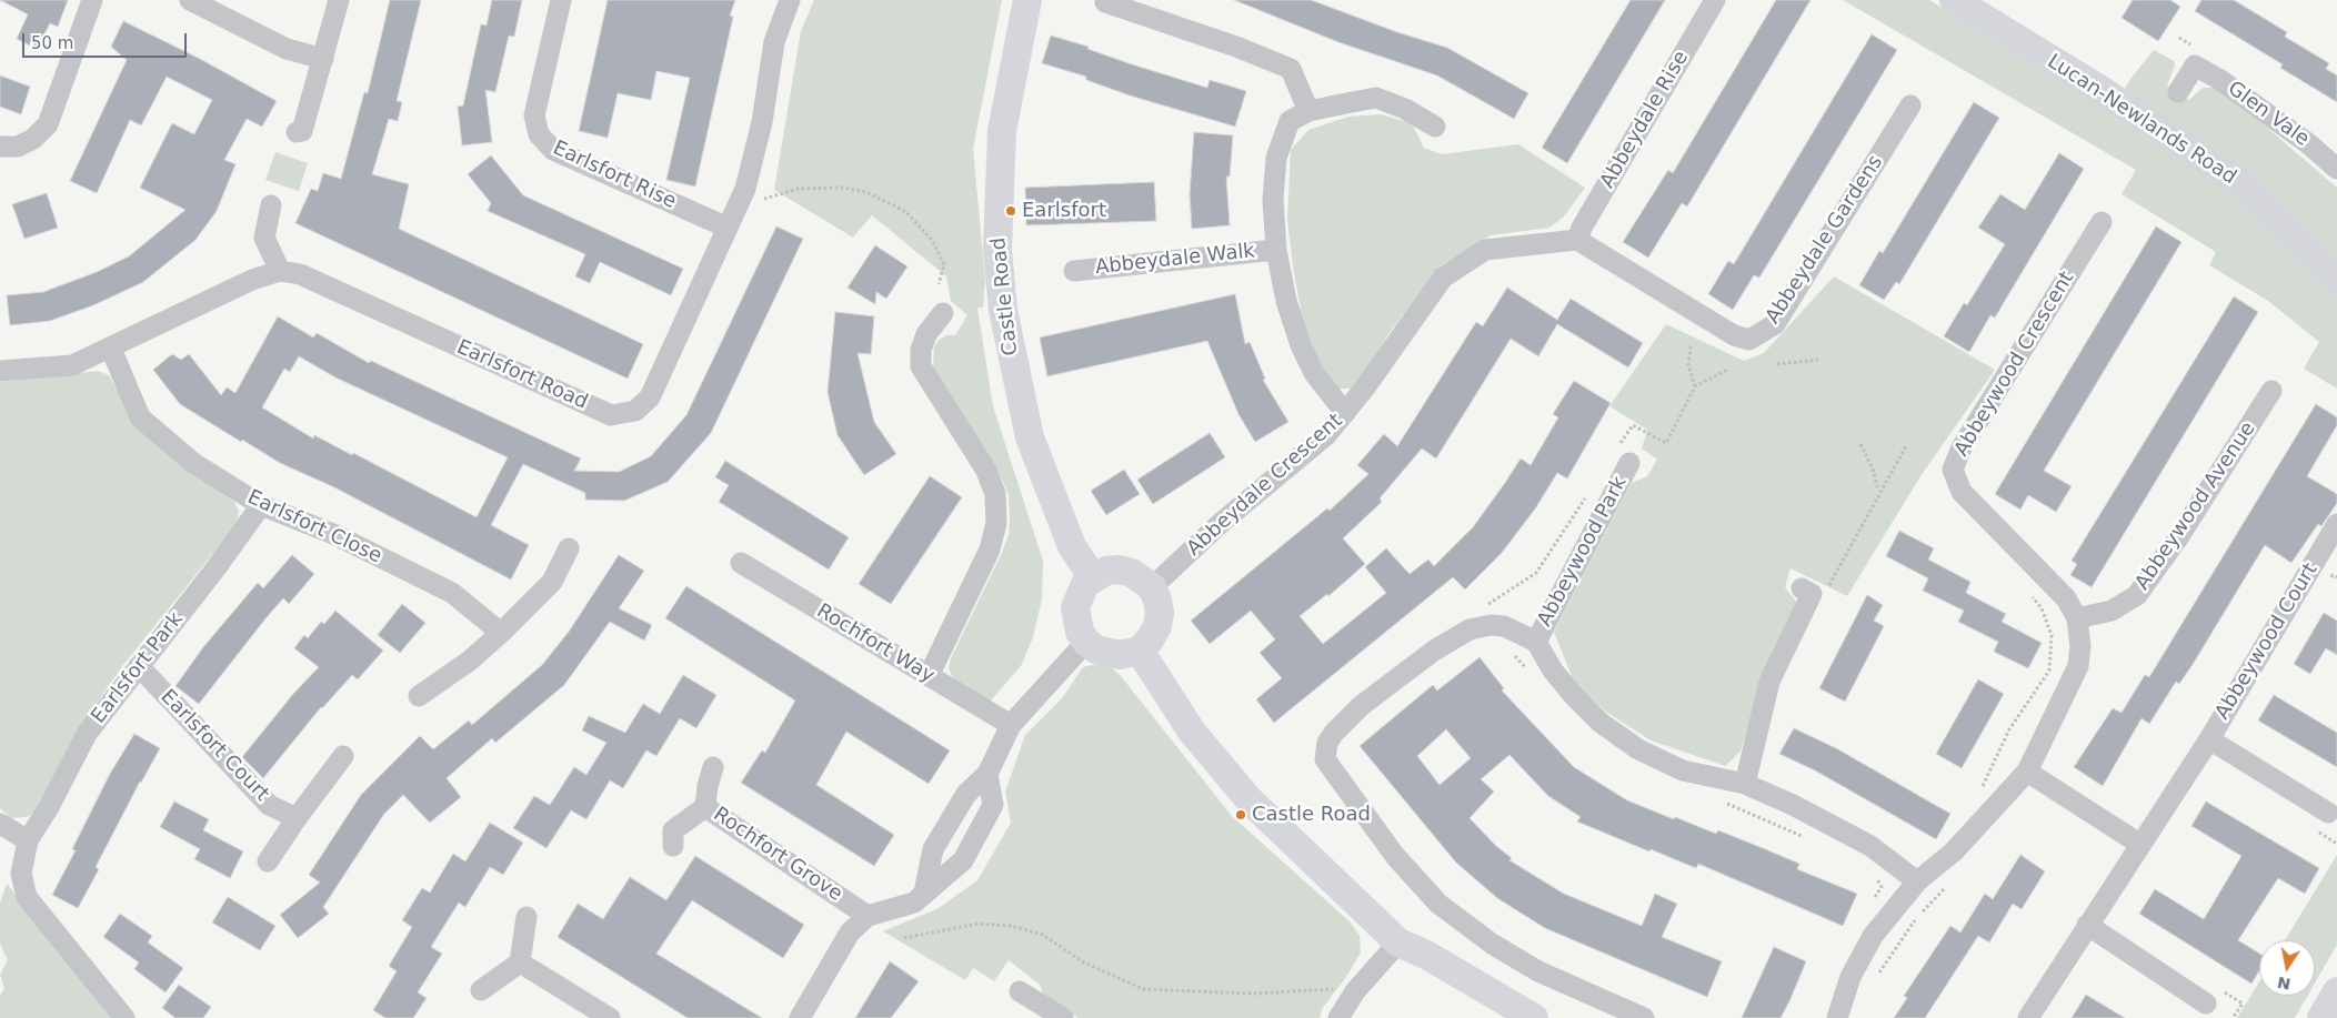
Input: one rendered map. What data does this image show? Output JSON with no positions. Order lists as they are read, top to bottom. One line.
{"streets":{"street":["Glen Vale","Abbeydale Rise","Lucan-Newlands Road","Earlsfort Rise","Abbeydale Gardens","Abbeydale Walk","Castle Road","Abbeywood Crescent","Earlsfort Road","Abbeydale Crescent","Abbeywood Avenue","Earlsfort Close","Abbeywood Park","Abbeywood Court","Rochfort Way","Earlsfort Park","Earlsfort Court","Rochfort Grove"]},"crossings":[["Abbeydale Rise","Abbeydale Gardens"],["Abbeydale Rise","Abbeydale Crescent"],["Earlsfort Rise","Earlsfort Road"],["Abbeydale Gardens","Abbeydale Crescent"],["Castle Road","Abbeydale Crescent"],["Abbeywood Crescent","Abbeywood Avenue"],["Earlsfort Close","Earlsfort Park"],["Earlsfort Park","Earlsfort Court"]],"places":["Earlsfort","Castle Road"],"scale_bar":"50 m","north":"bottom"}
